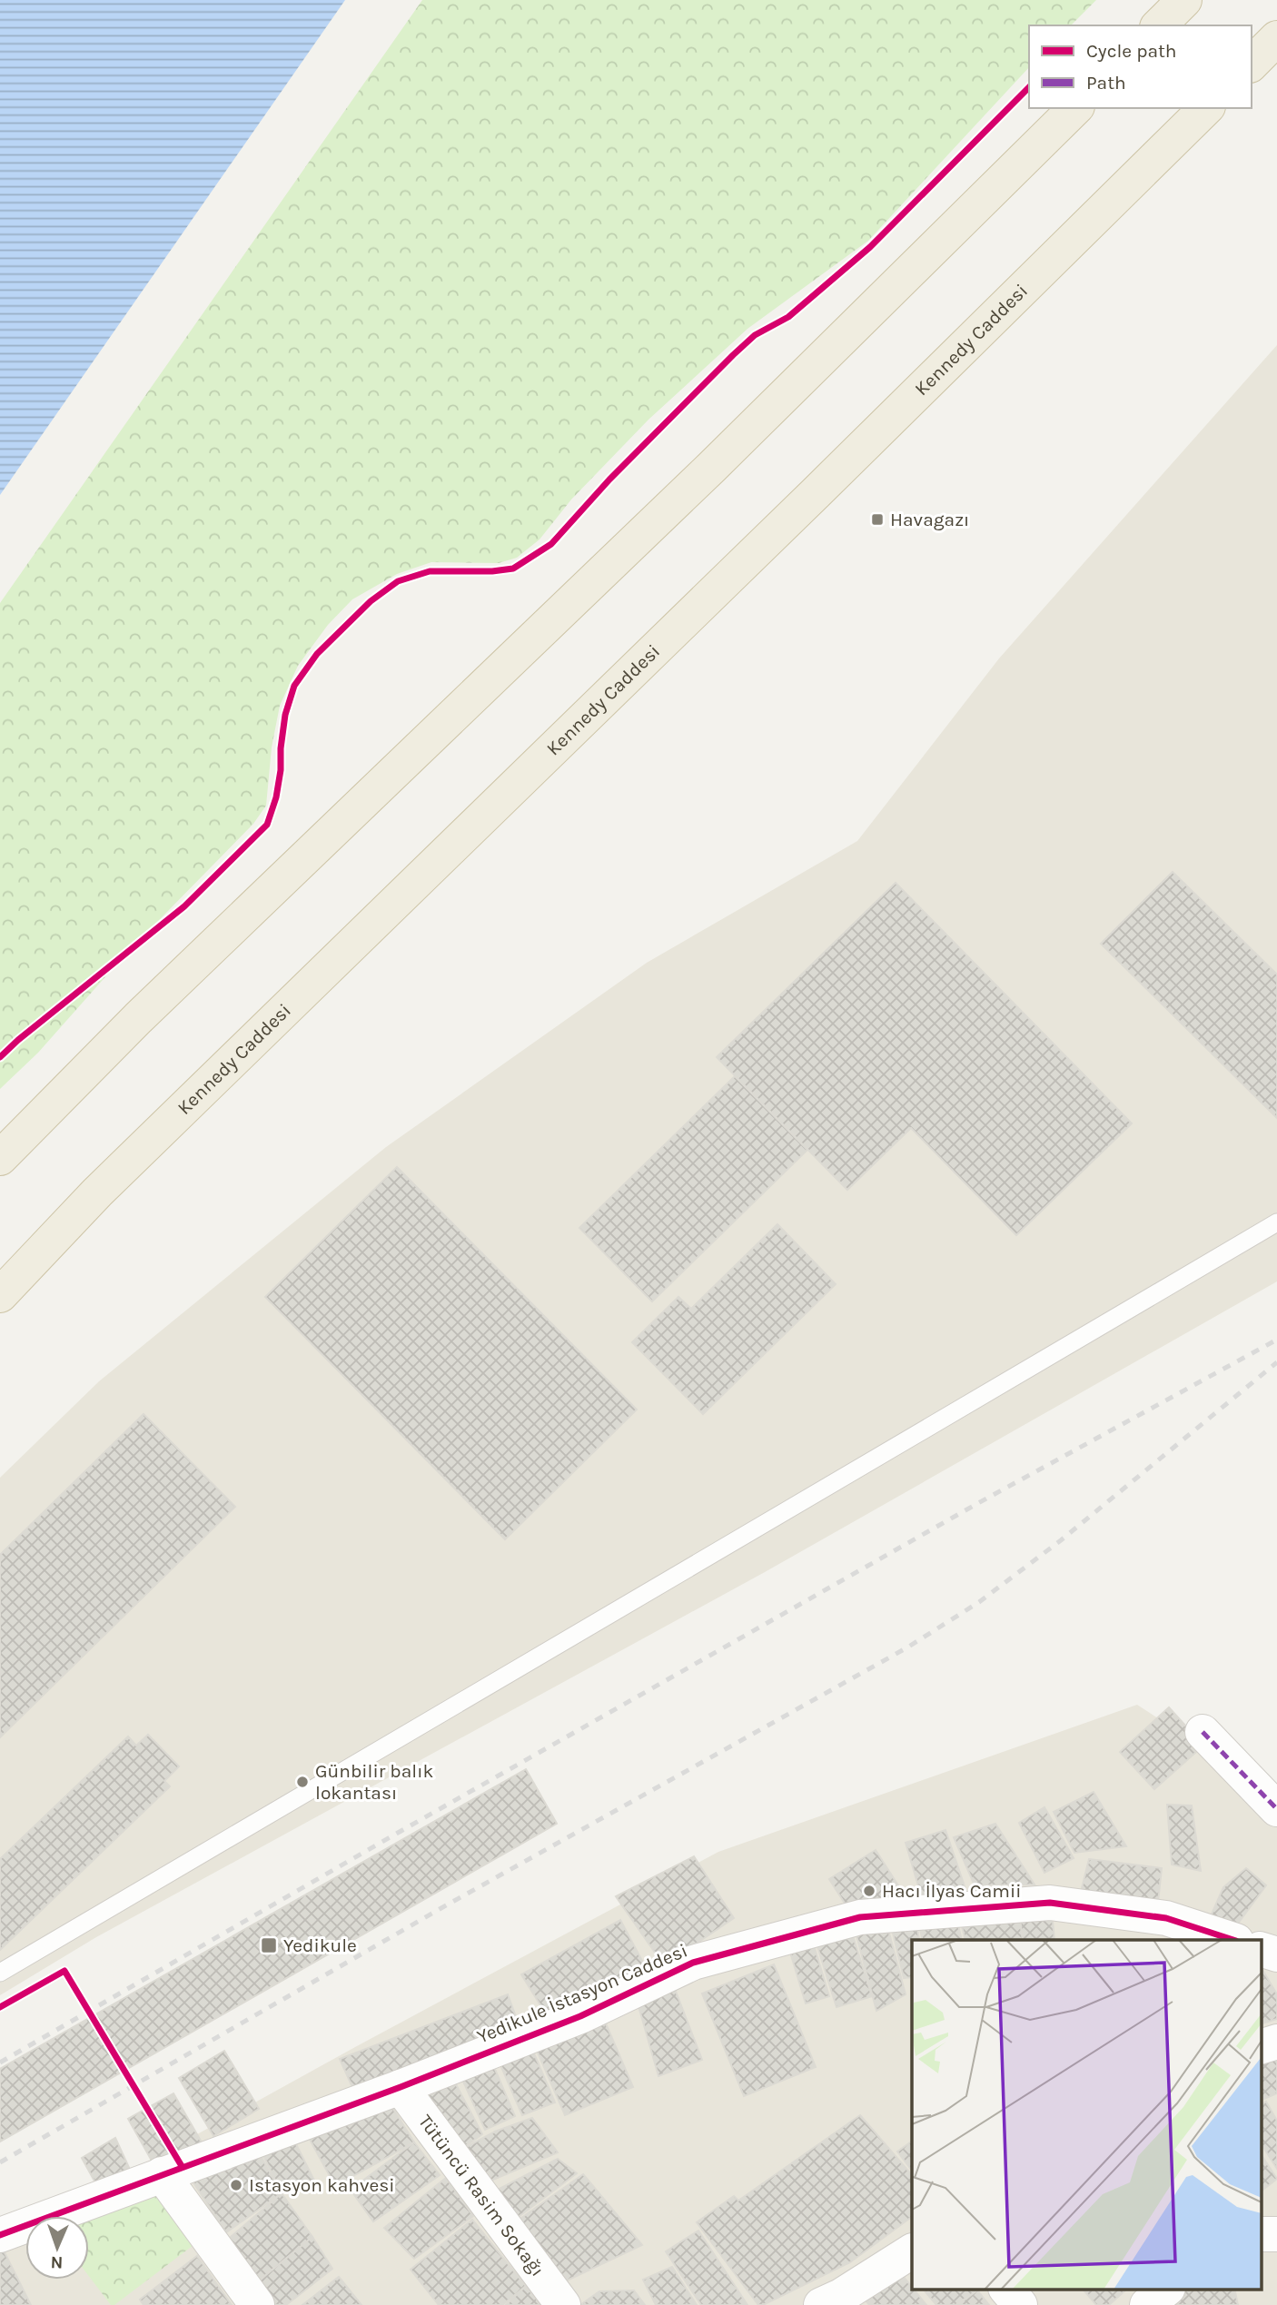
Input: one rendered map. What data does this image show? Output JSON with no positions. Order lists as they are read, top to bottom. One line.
{"streets":{"highway":["Kennedy Caddesi"],"street":["Yedikule İstasyon Caddesi","Tütüncü Rasim Sokağı"]},"crossings":[["Yedikule İstasyon Caddesi","Tütüncü Rasim Sokağı"]],"places":{"transit":["Havagazı","Yedikule"],"other":["Günbilir balık lokantası","Hacı İlyas Camii","Istasyon kahvesi"]},"legend":["Cycle path","Path"],"north":"bottom"}
